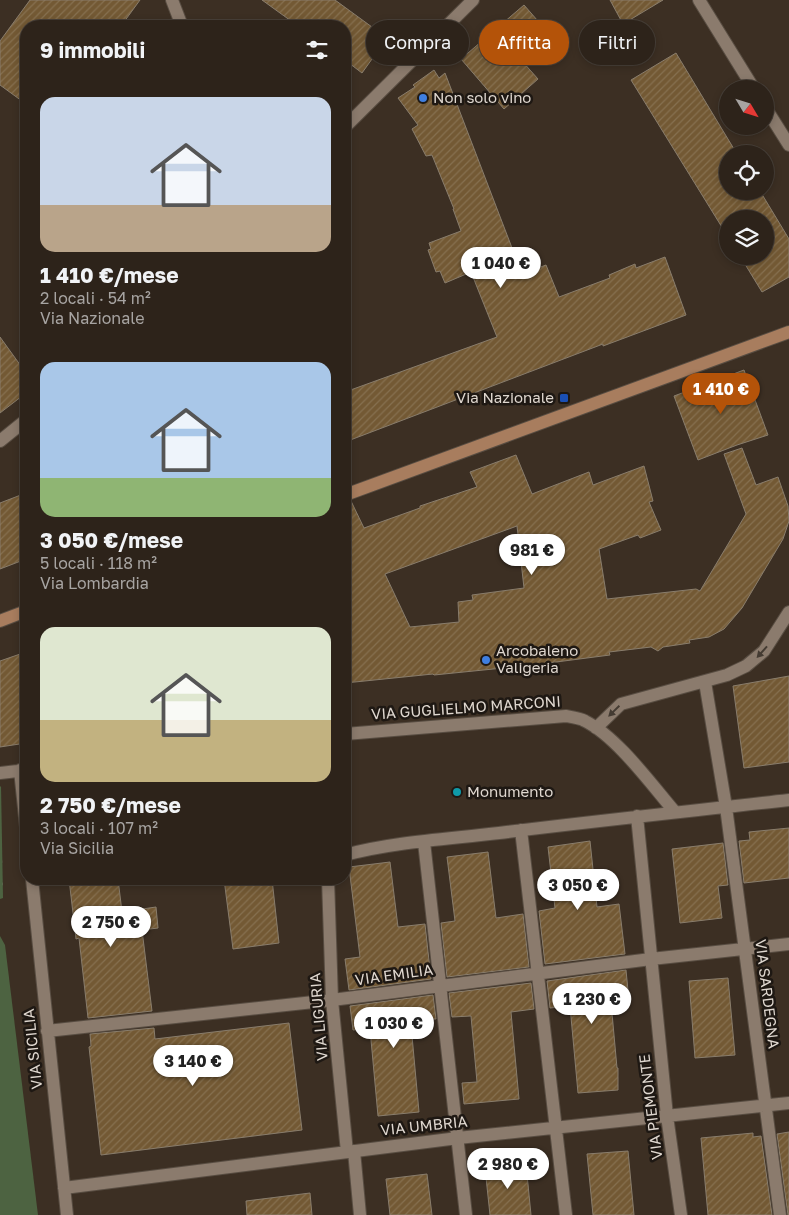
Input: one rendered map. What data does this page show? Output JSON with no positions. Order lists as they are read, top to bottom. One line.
{"streets":{"street":["VIA GUGLIELMO MARCONI","VIA EMILIA","VIA SARDEGNA","VIA LIGURIA","VIA SICILIA","VIA PIEMONTE","VIA UMBRIA"]},"crossings":[["VIA EMILIA","VIA SARDEGNA"],["VIA EMILIA","VIA LIGURIA"],["VIA EMILIA","VIA SICILIA"],["VIA EMILIA","VIA PIEMONTE"],["VIA SARDEGNA","VIA UMBRIA"],["VIA LIGURIA","VIA UMBRIA"],["VIA SICILIA","VIA UMBRIA"],["VIA PIEMONTE","VIA UMBRIA"]],"places":{"other":["Non solo vino","Arcobaleno Valigeria","Monumento"],"transit":["Via Nazionale"]},"north":"bottom right","page":{"chip":["Compra","Affitta","Filtri"],"heading":"9 immobili","list":[{"name":"1 410 €/mese","note":"2 locali · 54 m² · Via Nazionale"},{"name":"3 050 €/mese","note":"5 locali · 118 m² · Via Lombardia"},{"name":"2 750 €/mese","note":"3 locali · 107 m² · Via Sicilia"}],"price":["1 040 €","1 410 €","981 €","3 050 €","2 750 €","1 230 €","1 030 €","3 140 €","2 980 €"]}}
